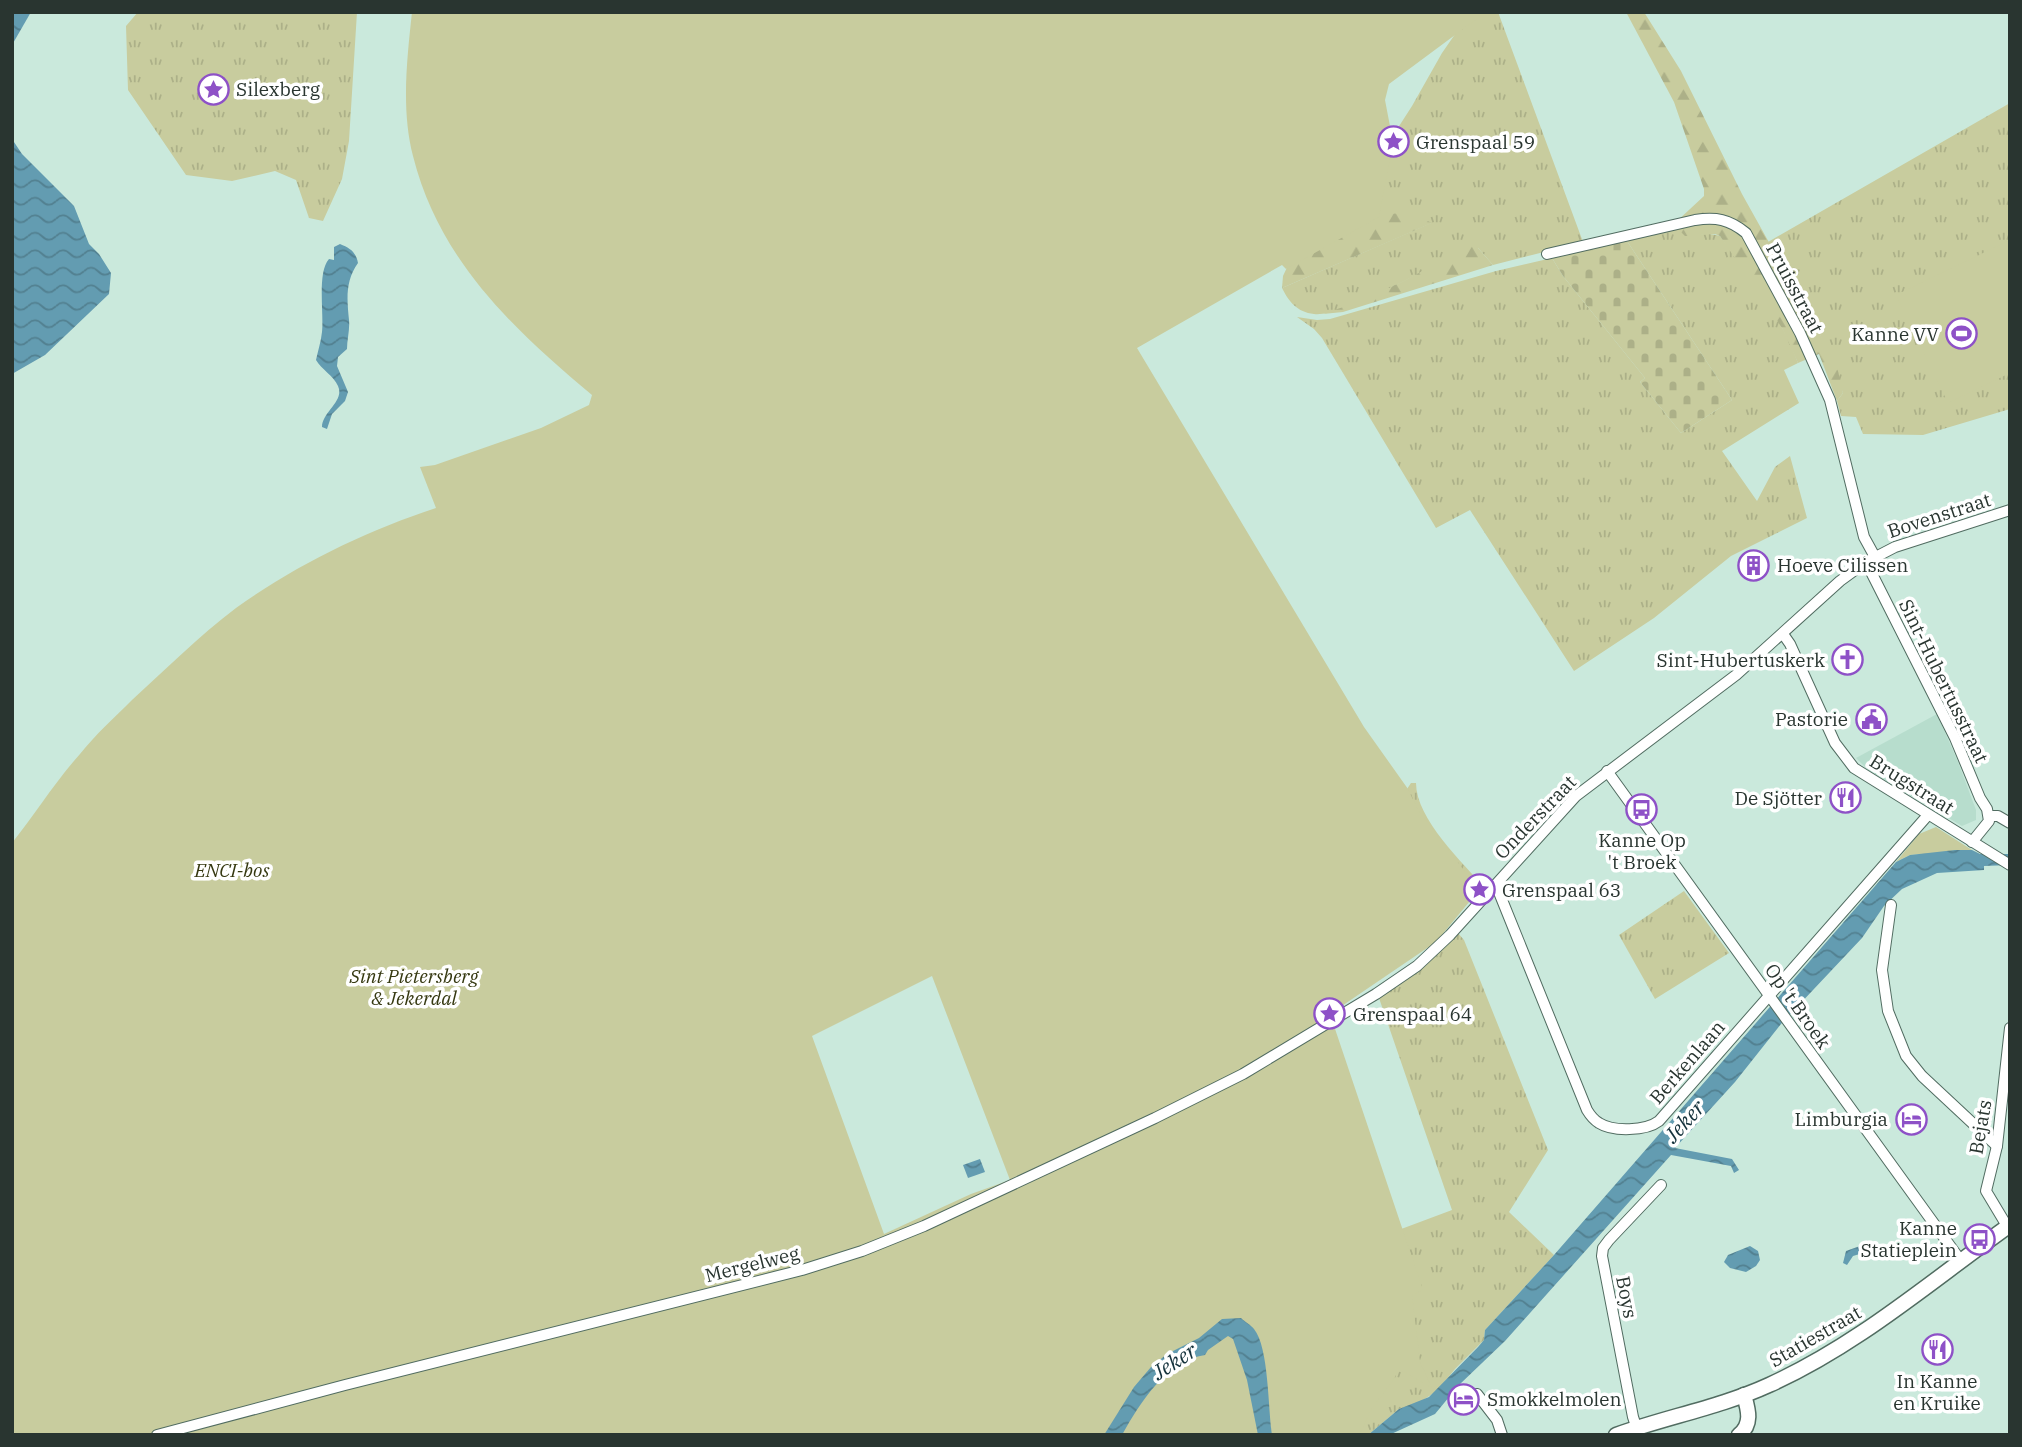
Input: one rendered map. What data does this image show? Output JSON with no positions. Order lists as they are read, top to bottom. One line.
{"streets":{"main road":["Statiestraat"],"street":["Pruisstraat","Bovenstraat","Sint-Hubertusstraat","Brugstraat","Onderstraat","Op 't Broek","Berkenlaan","Bejats","Mergelweg","Boys"]},"crossings":[["Pruisstraat","Bovenstraat"],["Pruisstraat","Sint-Hubertusstraat"],["Bovenstraat","Sint-Hubertusstraat"],["Bovenstraat","Brugstraat"],["Bovenstraat","Onderstraat"],["Brugstraat","Onderstraat"],["Brugstraat","Berkenlaan"],["Onderstraat","Op 't Broek"],["Onderstraat","Berkenlaan"],["Onderstraat","Mergelweg"],["Op 't Broek","Berkenlaan"],["Op 't Broek","Statiestraat"],["Bejats","Statiestraat"],["Boys","Statiestraat"]],"water":["Jeker"],"parks":["ENCI-bos","Sint Pietersberg & Jekerdal"],"places":{"place":["Silexberg","Grenspaal 59","Grenspaal 63","Grenspaal 64"],"sports":["Kanne VV"],"building":["Hoeve Cilissen"],"church":["Sint-Hubertuskerk"],"public building":["Pastorie"],"restaurant":["De Sjötter","In Kanne en Kruike"],"bus stop":["Kanne Op 't Broek","Kanne Statieplein"],"hotel":["Limburgia","Smokkelmolen"]}}
